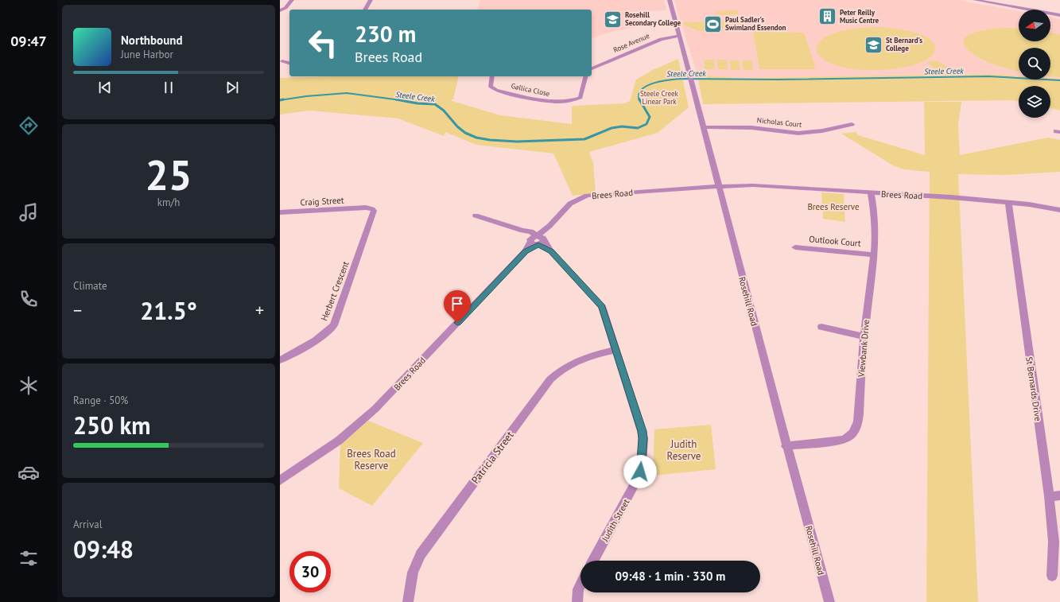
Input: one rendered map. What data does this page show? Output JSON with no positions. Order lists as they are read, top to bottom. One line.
{"streets":{"street":["Rose Avenue","Gallica Close","Nicholas Court","Brees Road","Craig Street","Outlook Court","Herbert Crescent","Rosehill Road","Viewbank Drive","St Bernards Drive","Patricia Street","Judith Street"]},"crossings":[["Rose Avenue","Rosehill Road"],["Nicholas Court","Rosehill Road"],["Brees Road","Rosehill Road"],["Brees Road","Viewbank Drive"],["Brees Road","St Bernards Drive"],["Brees Road","Judith Street"],["Craig Street","Herbert Crescent"],["Outlook Court","Viewbank Drive"],["Rosehill Road","Viewbank Drive"],["Patricia Street","Judith Street"]],"water":["Steele Creek"],"parks":["Steele Creek Linear Park","Brees Reserve","Judith Reserve","Brees Road Reserve"],"places":{"building":["Peter Reilly Music Centre"],"school or university":["Rosehill Secondary College","St Bernard's College"],"sports":["Paul Sadler's Swimland Essendon"]},"north":"left","page":{"tabs":"09:47","turn":["230 m","Brees Road"],"song":["Northbound","June Harbor"],"tile":[["25","km/h"],"Climate",["Range · 50%","250 km"],["Arrival","09:48"]],"heat":["−","21.5°","+"],"limit":"30","trip":"09:48 · 1 min · 330 m"}}
